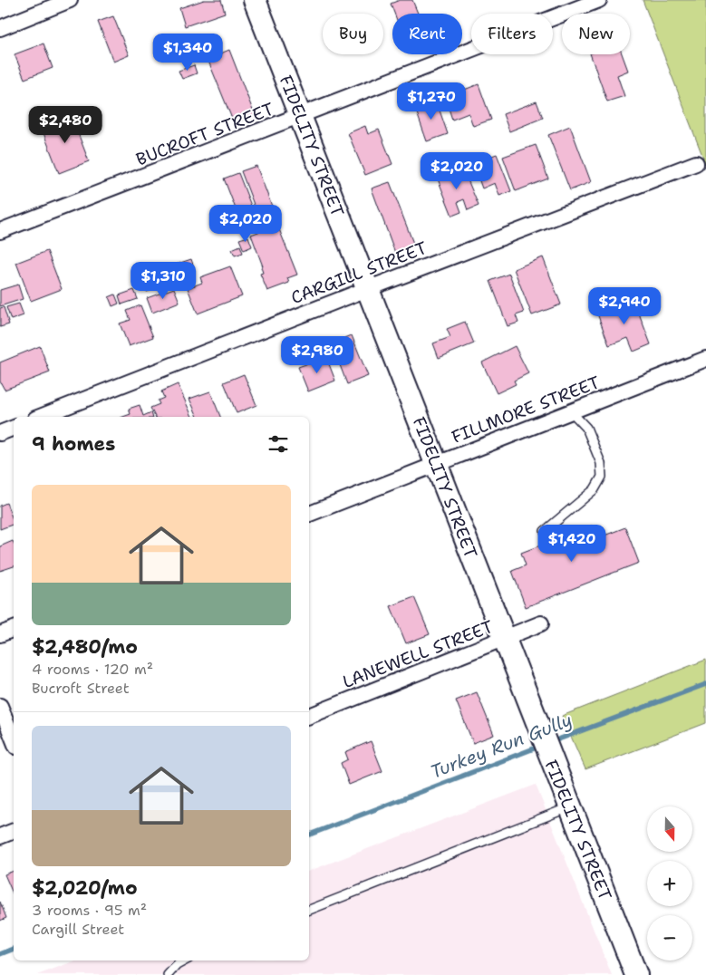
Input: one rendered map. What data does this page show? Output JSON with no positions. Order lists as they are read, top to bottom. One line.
{"streets":{"main road":["FIDELITY STREET"],"street":["BUCROFT STREET","CARGILL STREET","FILLMORE STREET","LANEWELL STREET"]},"crossings":[["BUCROFT STREET","FIDELITY STREET"],["FIDELITY STREET","CARGILL STREET"],["FIDELITY STREET","FILLMORE STREET"],["FIDELITY STREET","LANEWELL STREET"]],"water":["Turkey Run Gully"],"north":"bottom","page":{"chip":["Buy","Rent","Filters","New"],"price":["$1,340","$1,270","$2,480","$2,020","$2,020","$1,310","$2,940","$2,980","$1,420"],"heading":"9 homes","list":[{"name":"$2,480/mo","note":"4 rooms · 120 m² · Bucroft Street"},{"name":"$2,020/mo","note":"3 rooms · 95 m² · Cargill Street"}],"map_buttons":["+","−"]}}
